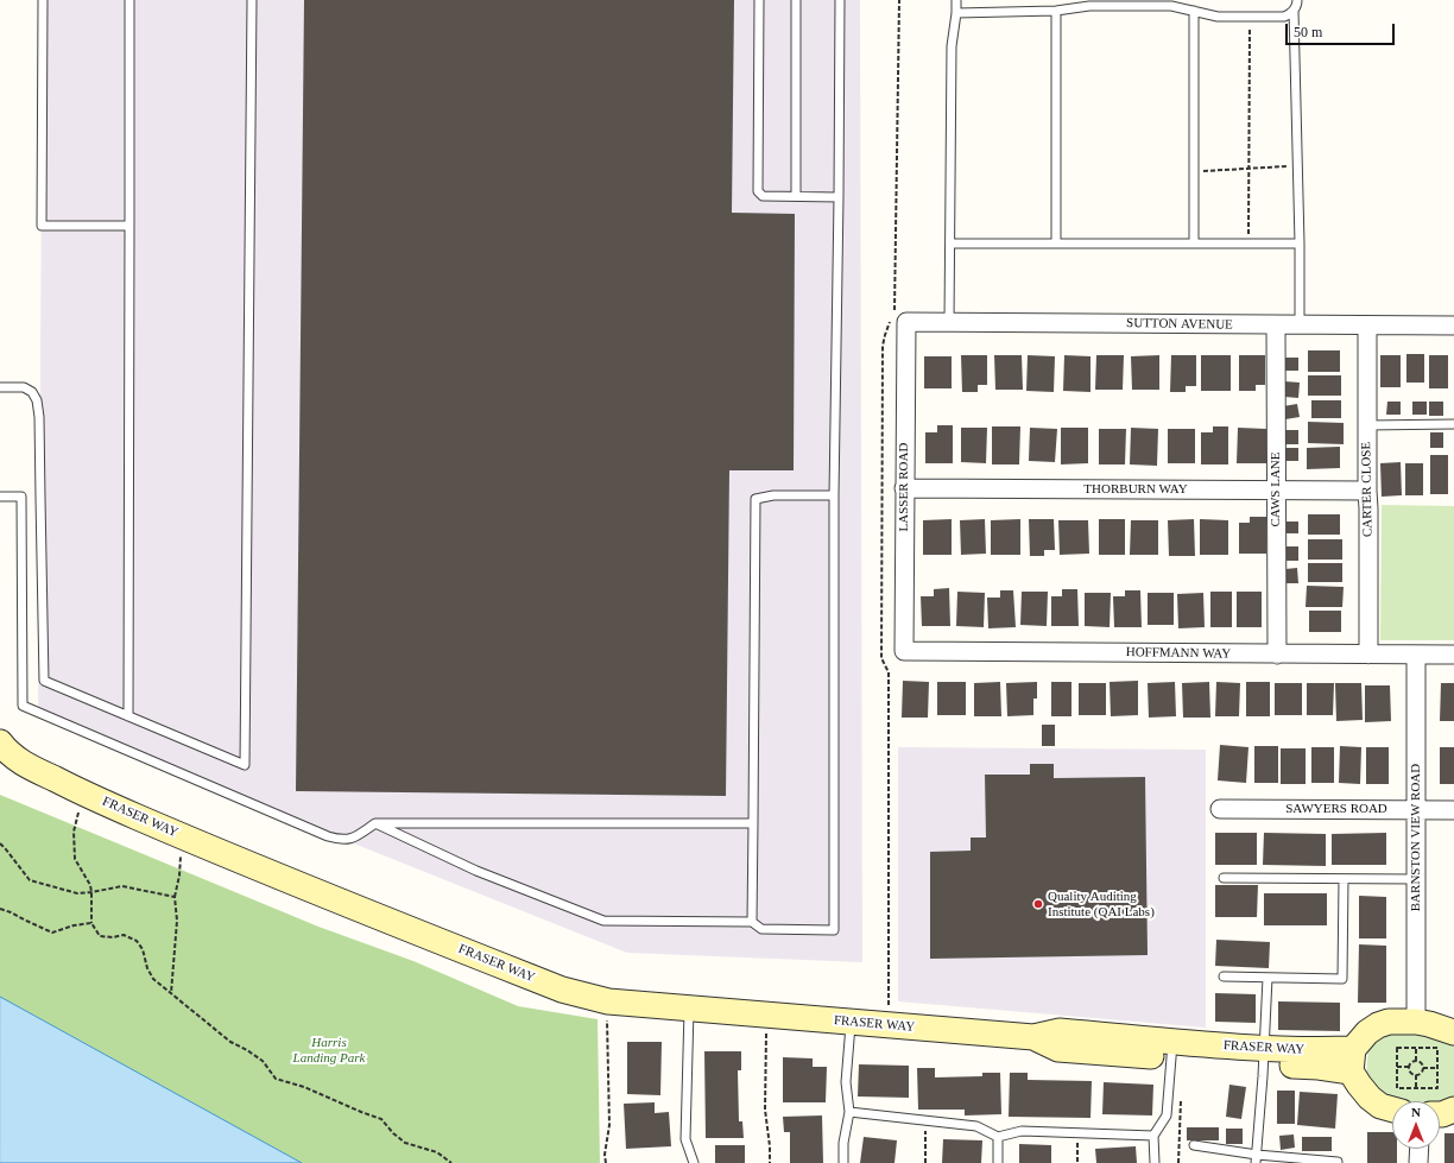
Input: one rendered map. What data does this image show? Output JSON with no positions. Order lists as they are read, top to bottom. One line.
{"streets":{"street":["SUTTON AVENUE","LASSER ROAD","THORBURN WAY","CAWS LANE","CARTER CLOSE","HOFFMANN WAY","SAWYERS ROAD","FRASER WAY","BARNSTON VIEW ROAD"]},"crossings":[["SUTTON AVENUE","LASSER ROAD"],["SUTTON AVENUE","CAWS LANE"],["SUTTON AVENUE","CARTER CLOSE"],["LASSER ROAD","THORBURN WAY"],["LASSER ROAD","HOFFMANN WAY"],["THORBURN WAY","CAWS LANE"],["THORBURN WAY","CARTER CLOSE"],["CAWS LANE","HOFFMANN WAY"],["CARTER CLOSE","HOFFMANN WAY"],["HOFFMANN WAY","BARNSTON VIEW ROAD"],["SAWYERS ROAD","BARNSTON VIEW ROAD"]],"parks":["Harris Landing Park"],"places":["Quality Auditing Institute (QAI Labs)"],"scale_bar":"50 m","north":"top"}
